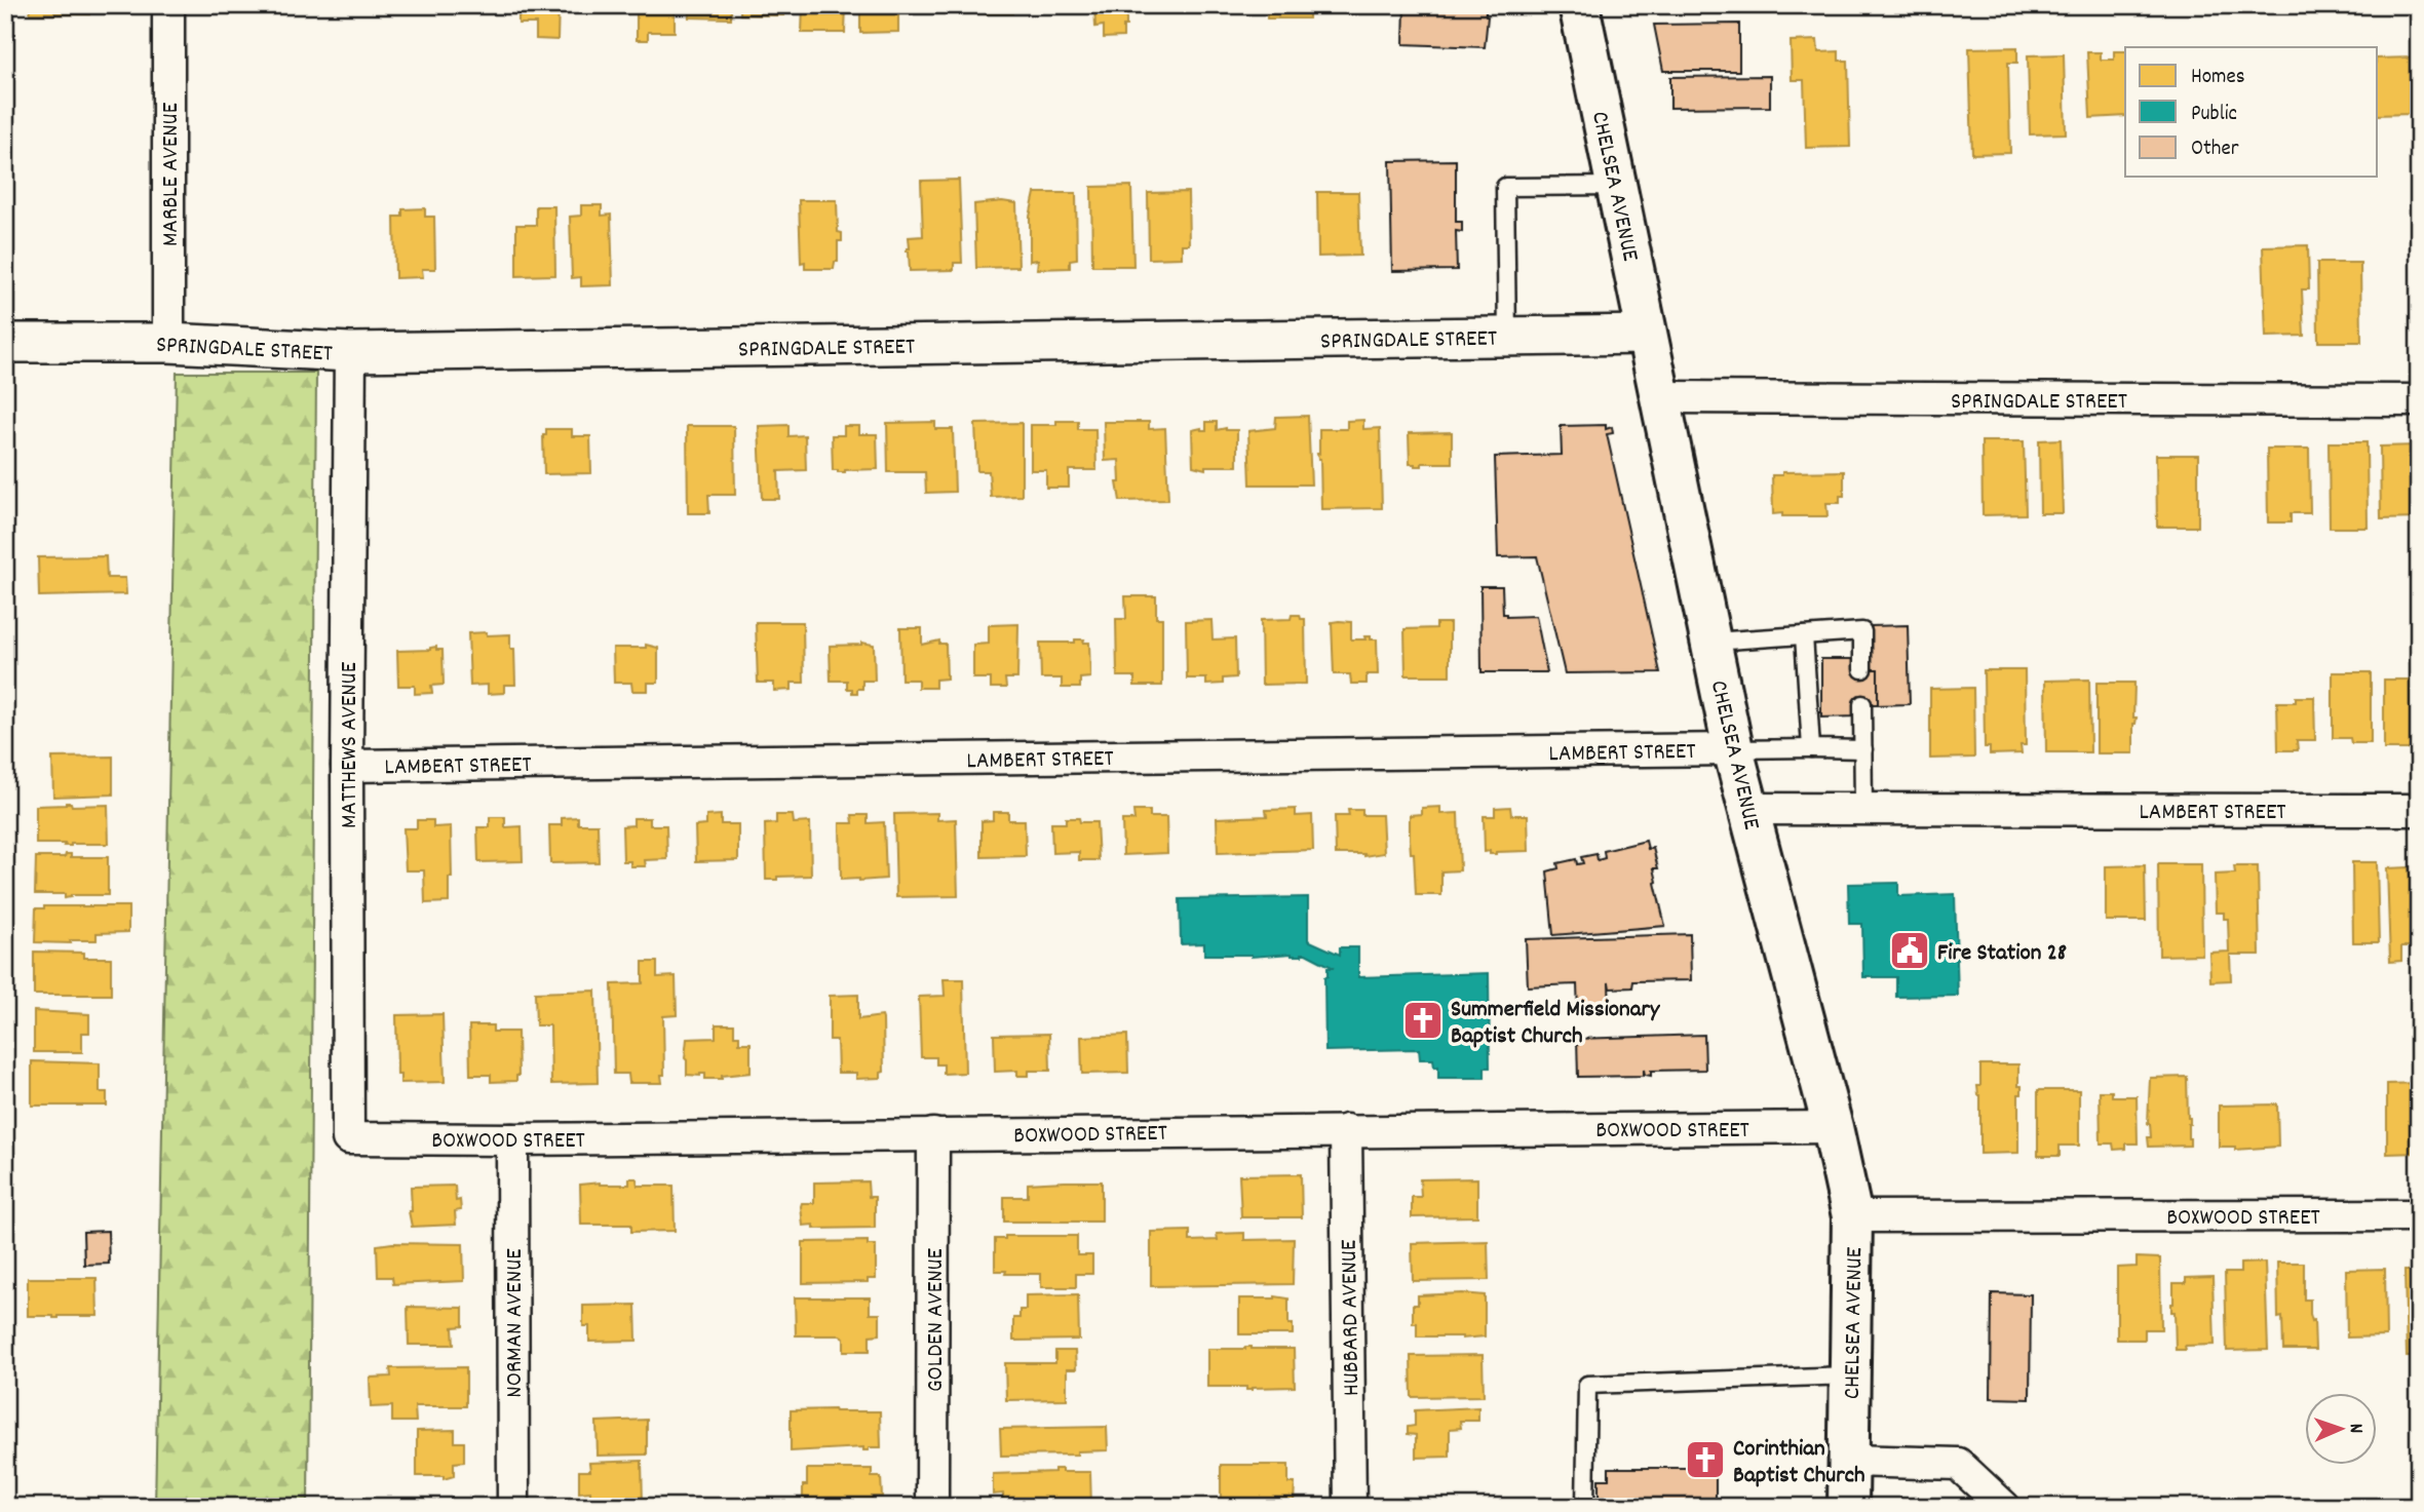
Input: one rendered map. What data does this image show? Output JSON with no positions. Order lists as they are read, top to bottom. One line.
{"streets":{"main road":["CHELSEA AVENUE"],"street":["MARBLE AVENUE","SPRINGDALE STREET","MATTHEWS AVENUE","LAMBERT STREET","BOXWOOD STREET","HUBBARD AVENUE","GOLDEN AVENUE","NORMAN AVENUE"]},"crossings":[["MARBLE AVENUE","SPRINGDALE STREET"],["CHELSEA AVENUE","SPRINGDALE STREET"],["CHELSEA AVENUE","LAMBERT STREET"],["CHELSEA AVENUE","BOXWOOD STREET"],["SPRINGDALE STREET","MATTHEWS AVENUE"],["MATTHEWS AVENUE","LAMBERT STREET"],["MATTHEWS AVENUE","BOXWOOD STREET"],["BOXWOOD STREET","HUBBARD AVENUE"],["BOXWOOD STREET","GOLDEN AVENUE"],["BOXWOOD STREET","NORMAN AVENUE"]],"places":{"public building":["Fire Station 28"],"church":["Summerfield Missionary Baptist Church","Corinthian Baptist Church"]},"legend":["Homes","Public","Other"],"north":"right"}
